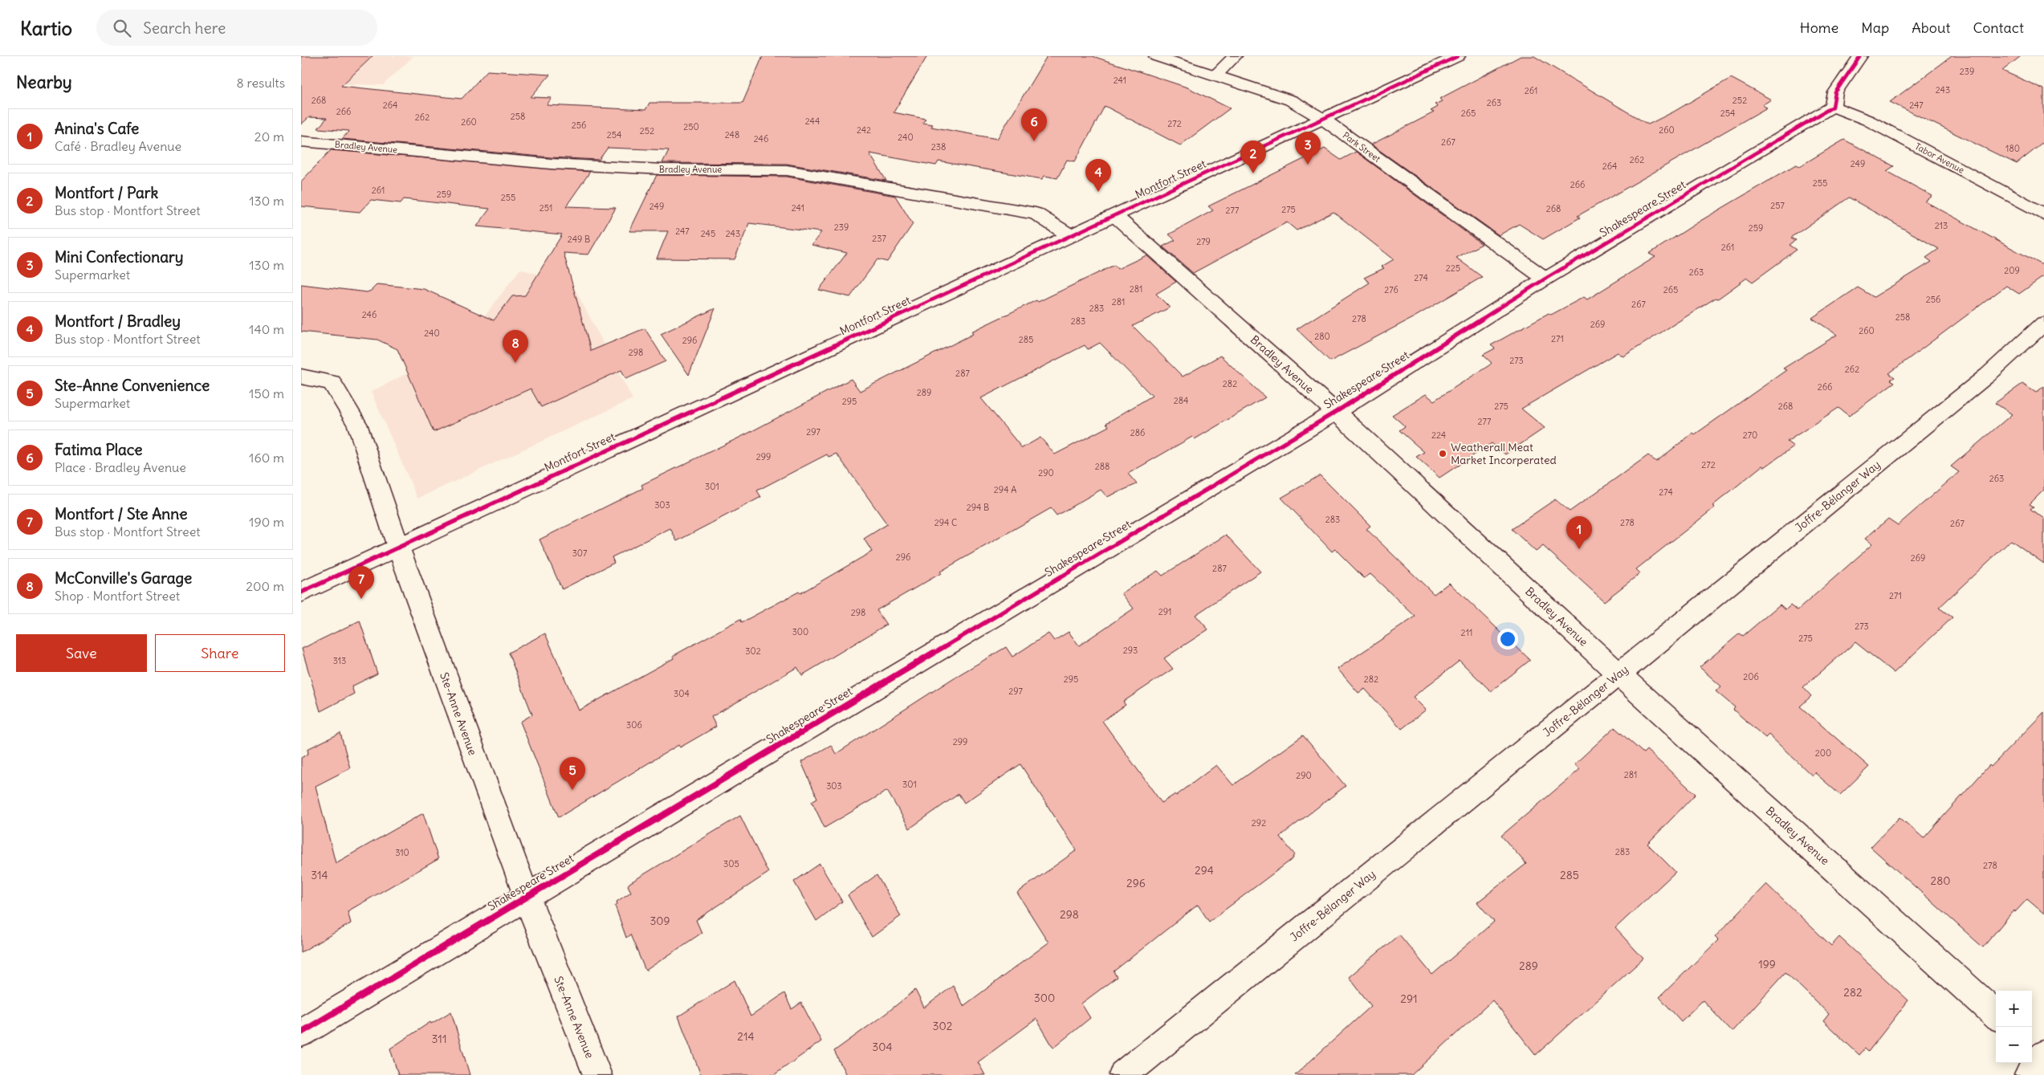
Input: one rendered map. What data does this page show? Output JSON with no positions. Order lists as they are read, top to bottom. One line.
{"streets":{"street":["Bradley Avenue","Park Street","Tabor Avenue","Montfort Street","Shakespeare Street","Joffre-Bélanger Way","Ste-Anne Avenue"]},"crossings":[["Bradley Avenue","Montfort Street"],["Bradley Avenue","Shakespeare Street"],["Bradley Avenue","Joffre-Bélanger Way"],["Park Street","Montfort Street"],["Park Street","Shakespeare Street"],["Tabor Avenue","Shakespeare Street"],["Montfort Street","Ste-Anne Avenue"],["Shakespeare Street","Ste-Anne Avenue"]],"places":["Weatherall Meat Market Incorperated"],"house_numbers":["239","241","243","261","268","252","263","264","247","266","265","254","258","262","244","260","272","256","250","242","260","252","254","248","240","246","267","238","180","262","249","264","255","266","261","259","255","257","249","251","241","268","275","277","213","239","259","247","245","243","237","249 B","279","261","225","209","263","274","281","276","265","256","281","267","283","246","258","278","283","269","260","240","280","271","285","296","298","273","262","287","282","266","289","284","295","275","268","277","297","286","224","270","299","272","288","290","263","301","294 A","274","303","294 B","283","294 C","278","267","307","296","269","287","271","291","298","273","300","211","275","293","302","313","206","295","282","297","304","306","299","200","281","290","301","303","292","283","310","305","278","294","314","285","280","296","298","309","199","289","282","300","291","302","214","311","304"],"page":{"header":"Kartio","search":"Search here","nav":["Home","Map","About","Contact"],"heading":["Nearby","8 results"],"list":[{"mark":"1","name":"Anina's Cafe","note":"Café · Bradley Avenue","value":"20 m"},{"mark":"2","name":"Montfort / Park","note":"Bus stop · Montfort Street","value":"130 m"},{"mark":"3","name":"Mini Confectionary","note":"Supermarket","value":"130 m"},{"mark":"4","name":"Montfort / Bradley","note":"Bus stop · Montfort Street","value":"140 m"},{"mark":"5","name":"Ste-Anne Convenience","note":"Supermarket","value":"150 m"},{"mark":"6","name":"Fatima Place","note":"Place · Bradley Avenue","value":"160 m"},{"mark":"7","name":"Montfort / Ste Anne","note":"Bus stop · Montfort Street","value":"190 m"},{"mark":"8","name":"McConville's Garage","note":"Shop · Montfort Street","value":"200 m"}],"pins":["6","3","2","4","8","1","7","5"],"buttons":["Save","Share"],"map_buttons":["+","−"]}}
